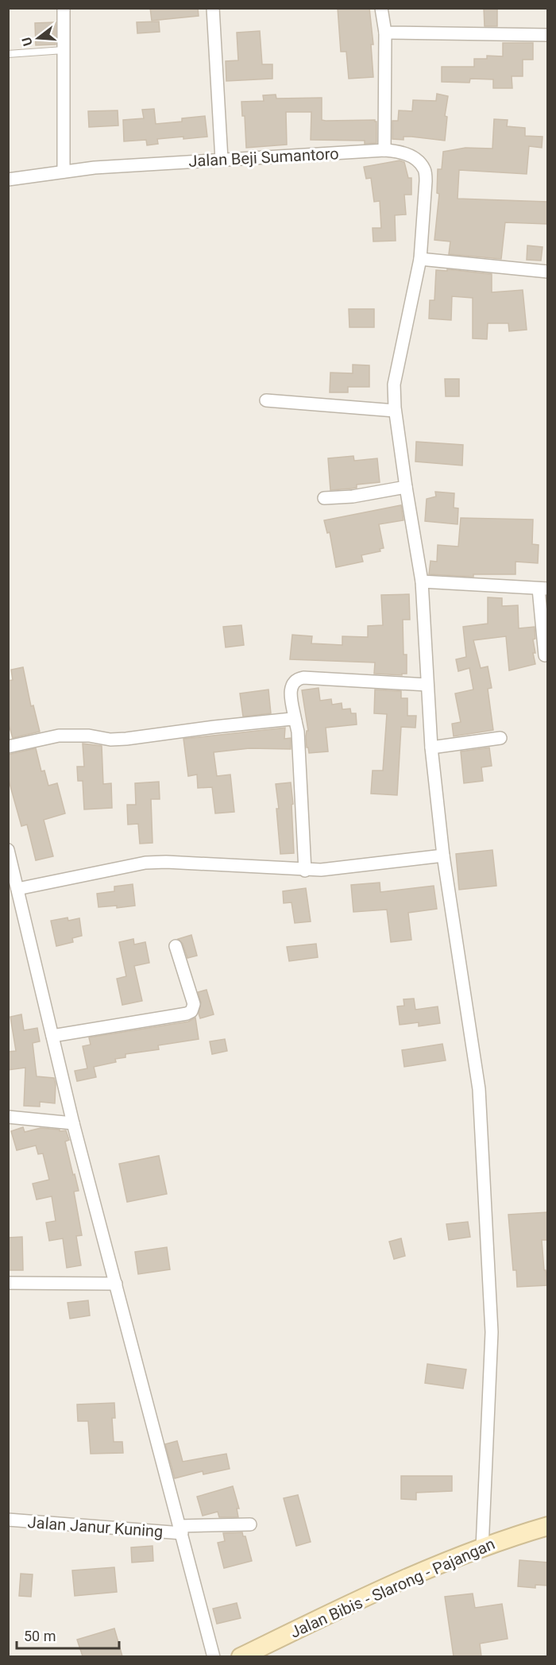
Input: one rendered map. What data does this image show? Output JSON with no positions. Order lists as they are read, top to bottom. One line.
{"streets":{"main road":["Jalan Bibis - Slarong - Pajangan"],"street":["Jalan Beji Sumantoro","Jalan Janur Kuning"]},"crossings":[["Jalan Beji Sumantoro","Jalan Bibis - Slarong - Pajangan"]],"scale_bar":"50 m","north":"left"}
